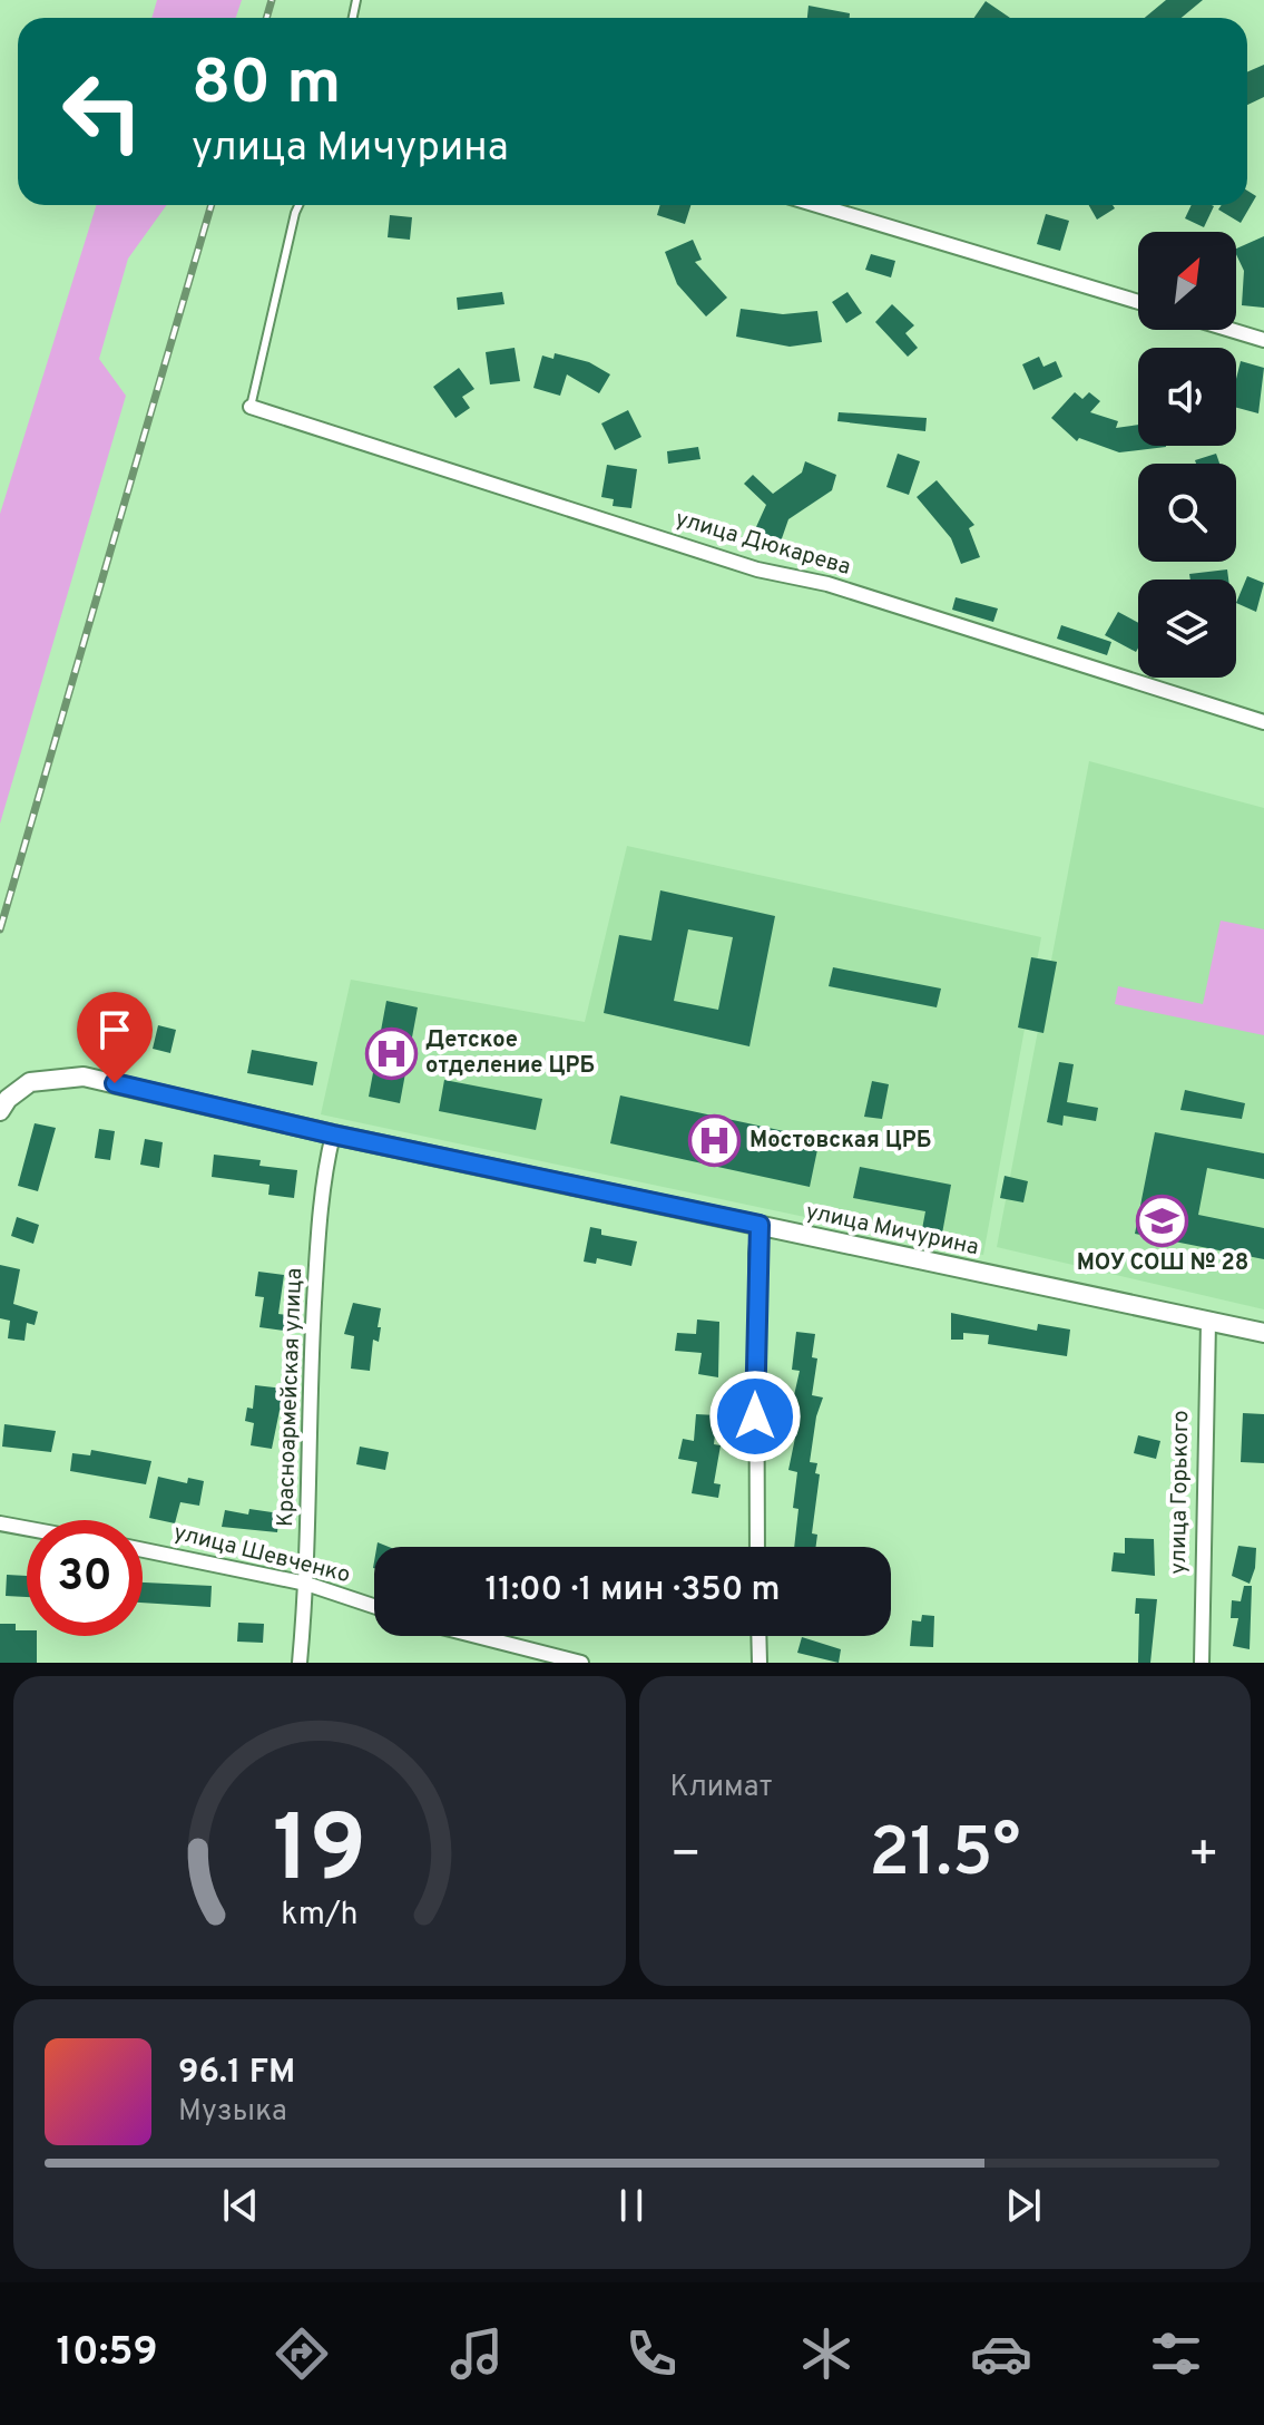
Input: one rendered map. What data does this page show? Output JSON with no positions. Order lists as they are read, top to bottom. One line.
{"streets":{"street":["улица Дюкарева","улица Мичурина","Красноармейская улица","улица Горького","улица Шевченко"]},"crossings":[["улица Мичурина","Красноармейская улица"],["улица Мичурина","улица Горького"],["Красноармейская улица","улица Шевченко"]],"places":{"hospital":["Детское отделение ЦРБ","Мостовская ЦРБ"],"school or university":["МОУ СОШ № 28"]},"north":"top right","page":{"turn":["80 m","улица Мичурина"],"limit":"30","trip":"11:00 · 1 мин · 350 m","tile":"Климат","heat":["−","21.5°","+"],"song":["96.1 FM","Музыка"],"tabs":"10:59","gauge":["19","km/h"]}}
